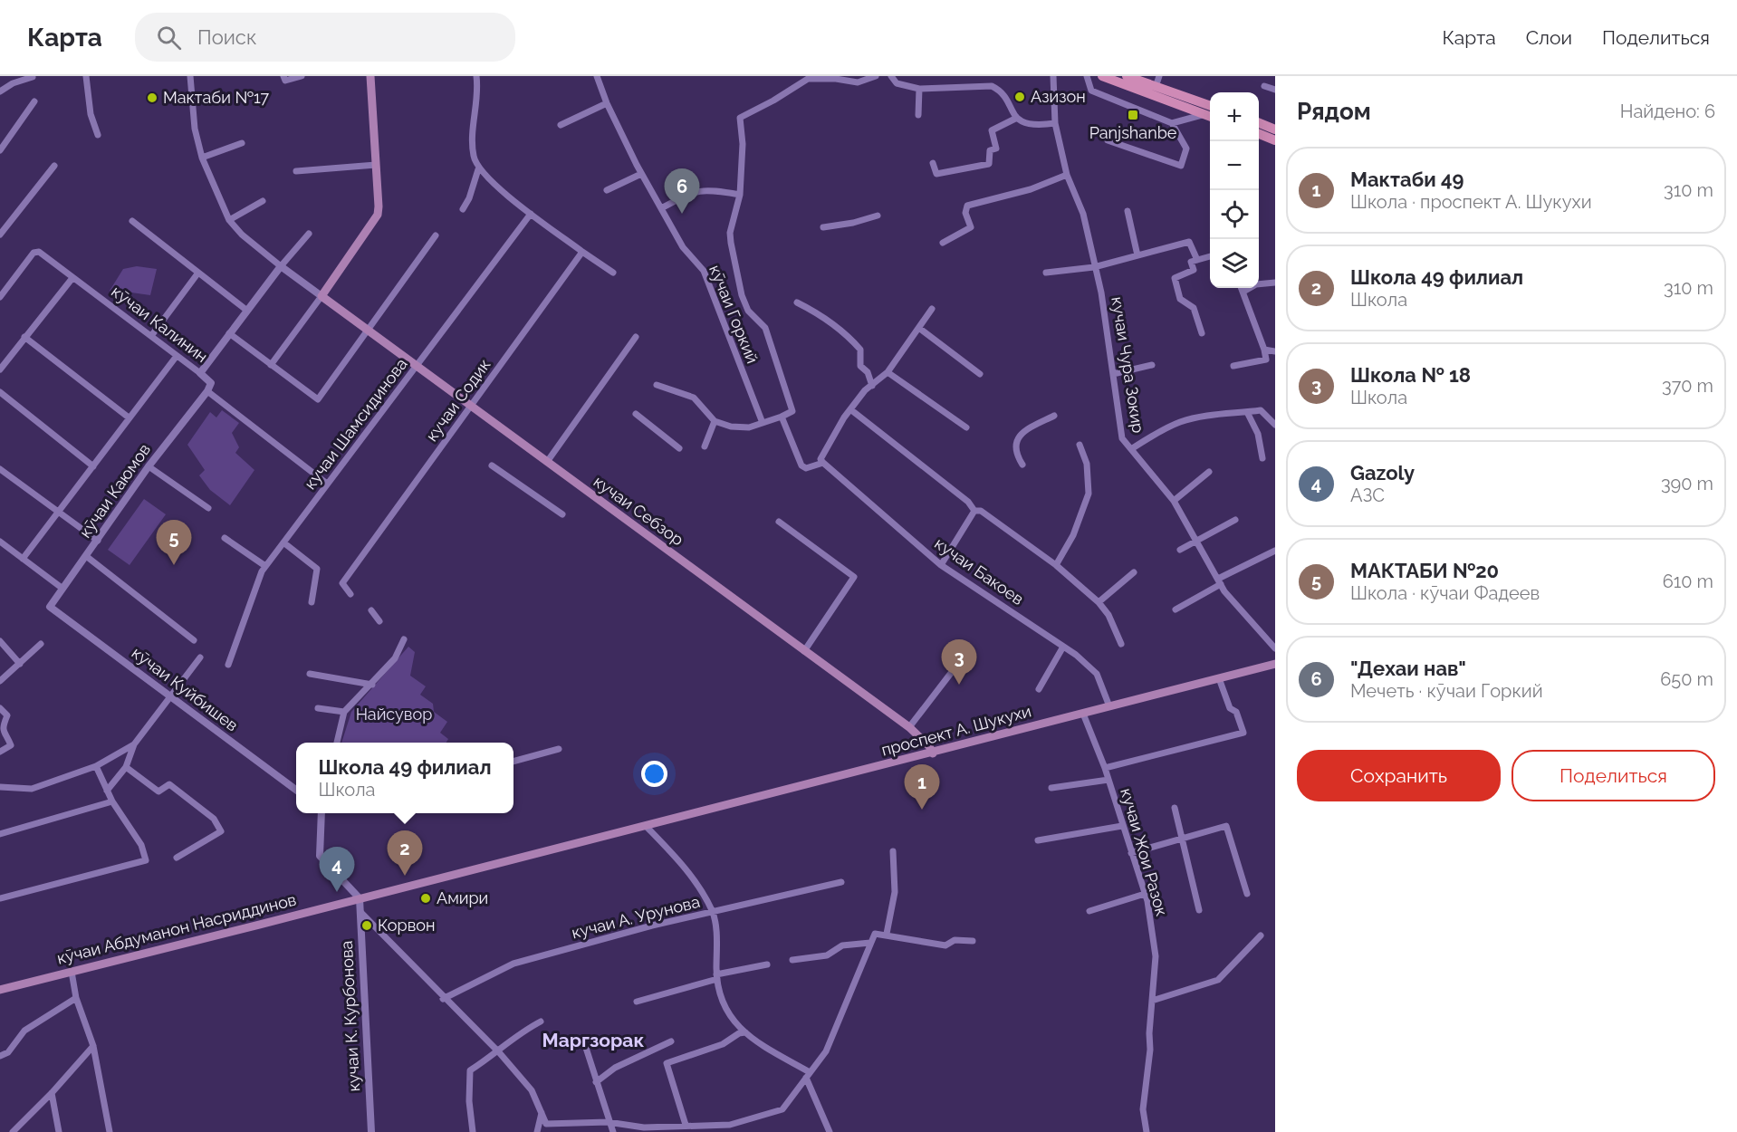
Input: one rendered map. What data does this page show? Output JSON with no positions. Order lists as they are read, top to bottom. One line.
{"streets":{"main road":["кучаи Себзор","проспект А. Шукухи","кӯчаи Абдуманон Насриддинов"],"street":["кӯчаи Горкий","кӯчаи Калинин","кучаи Чура Зокир","кучаи Содик","кучаи Шамсидинова","кӯчаи Каюмов","кучаи Бакоев","кӯчаи Куйбишев","кучаи Жои Разок","кучаи А. Урунова","кучаи К. Курбонова"]},"crossings":[["кӯчаи Калинин","кӯчаи Каюмов"],["кучаи Содик","кучаи Себзор"],["кучаи Шамсидинова","кучаи Себзор"],["кӯчаи Каюмов","кӯчаи Куйбишев"],["кучаи Себзор","проспект А. Шукухи"],["кучаи Бакоев","проспект А. Шукухи"],["проспект А. Шукухи","кучаи Жои Разок"],["проспект А. Шукухи","кӯчаи Абдуманон Насриддинов"],["кӯчаи Абдуманон Насриддинов","кучаи К. Курбонова"]],"districts":["Маргзорак"],"parks":["Найсувор"],"places":{"other":["Азизон","Мактаби №17","Амири","Корвон"],"transit":["Panjshanbe"]},"page":{"header":"Карта","search":"Поиск","nav":["Карта","Слои","Поделиться"],"heading":["Рядом","Найдено: 6"],"map_buttons":["+","−"],"list":[{"mark":"1","name":"Мактаби 49","note":"Школа · проспект А. Шукухи","value":"310 m"},{"mark":"2","name":"Школа 49 филиал","note":"Школа","value":"310 m"},{"mark":"3","name":"Школа № 18","note":"Школа","value":"370 m"},{"mark":"4","name":"Gazoly","note":"АЗС","value":"390 m"},{"mark":"5","name":"МАКТАБИ №20","note":"Школа · кӯчаи Фадеев","value":"610 m"},{"mark":"6","name":"\"Дехаи нав\"","note":"Мечеть · кӯчаи Горкий","value":"650 m"}],"pins":["6","5","3","1","2","4"],"buttons":["Сохранить","Поделиться"],"popup":["Школа 49 филиал","Школа"]}}
